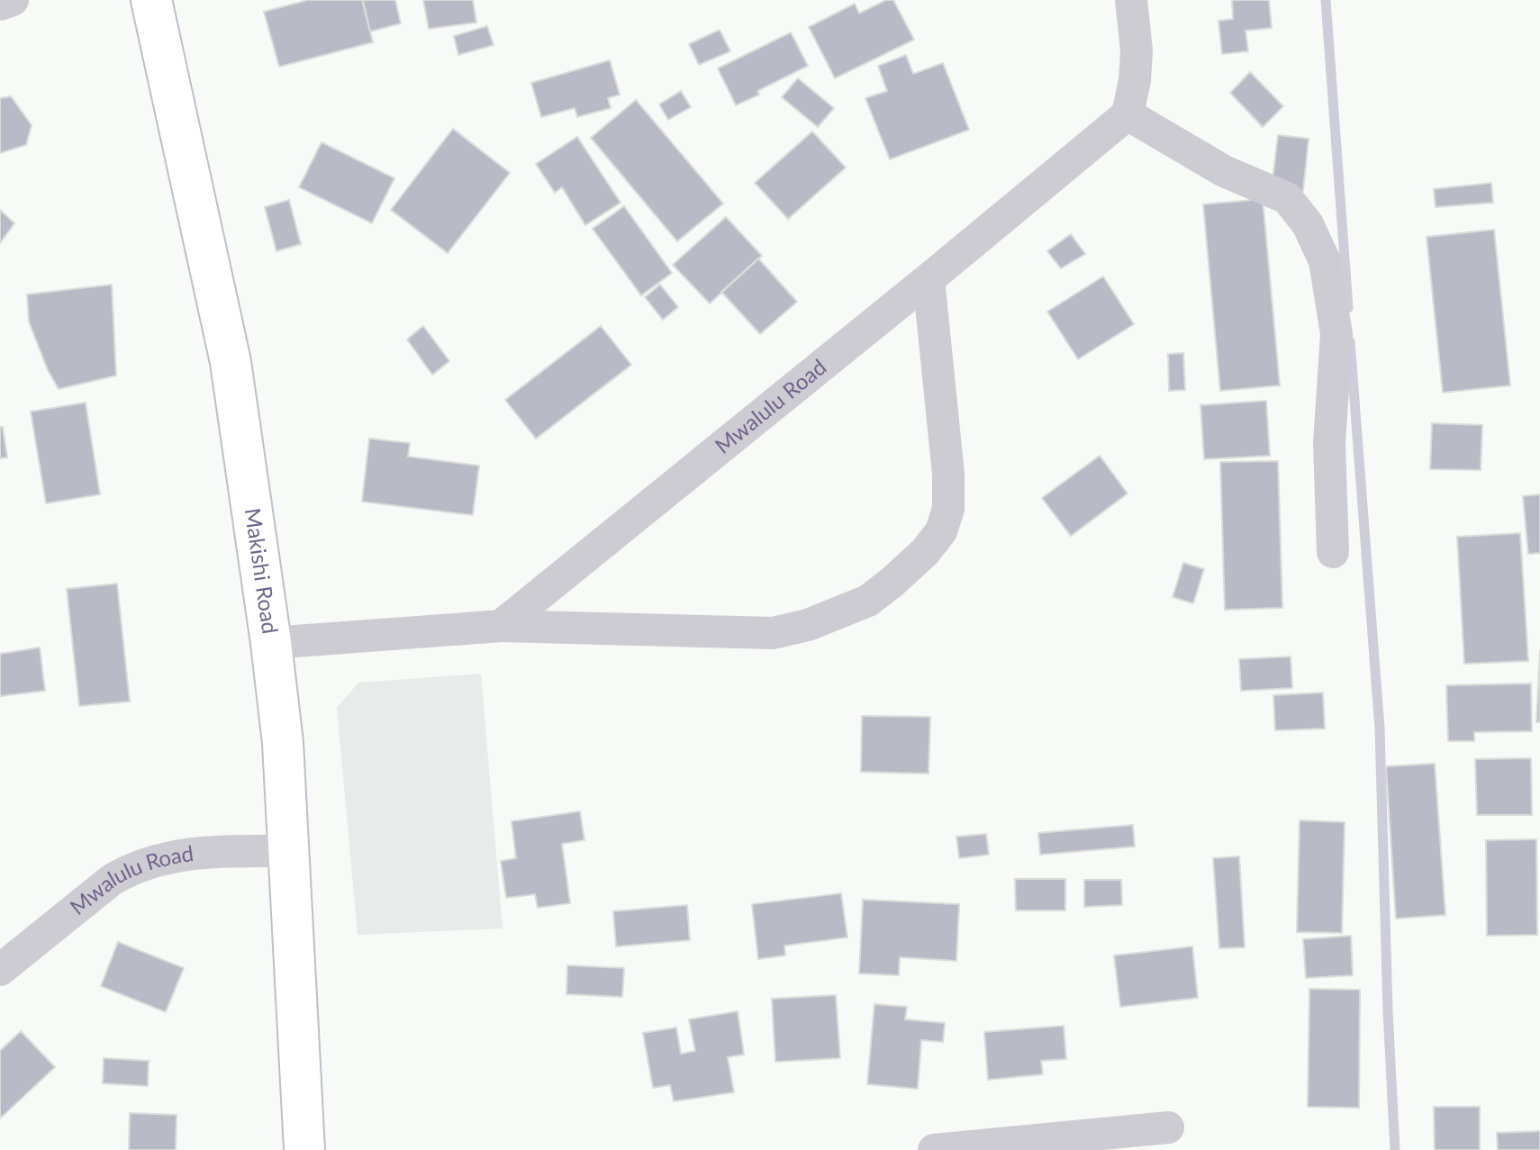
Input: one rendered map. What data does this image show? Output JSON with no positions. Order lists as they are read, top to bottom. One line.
{"streets":{"main road":["Makishi Road"],"street":["Mwalulu Road"]},"crossings":[["Mwalulu Road","Makishi Road"]]}
